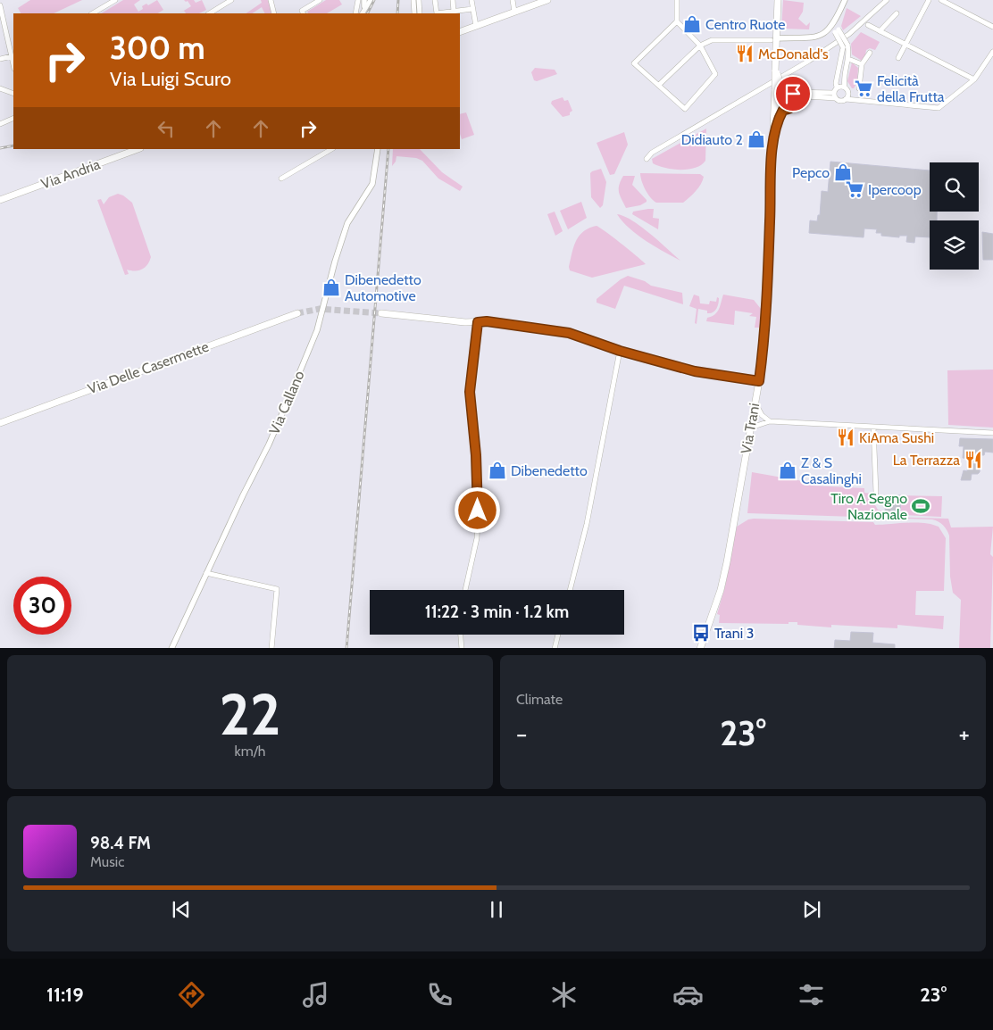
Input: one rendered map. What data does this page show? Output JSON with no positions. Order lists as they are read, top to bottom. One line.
{"streets":{"main road":["Via Andria","Via Delle Casermette","Via Trani"],"street":["Via Callano"]},"places":{"shop":["Centro Ruote","Didiauto 2","Pepco","Dibenedetto Automotive","Dibenedetto","Z & S Casalinghi"],"restaurant":["McDonald's","KiAma Sushi","La Terrazza"],"supermarket":["Felicità della Frutta","Ipercoop"],"sports":["Tiro A Segno Nazionale"],"bus stop":["Trani 3"]},"page":{"turn":["300 m","Via Luigi Scuro"],"limit":"30","trip":"11:22 · 3 min · 1.2 km","tile":[["22","km/h"],"Climate"],"heat":["−","23°","+"],"song":["98.4 FM","Music"],"tabs":["11:19","23°"]}}
